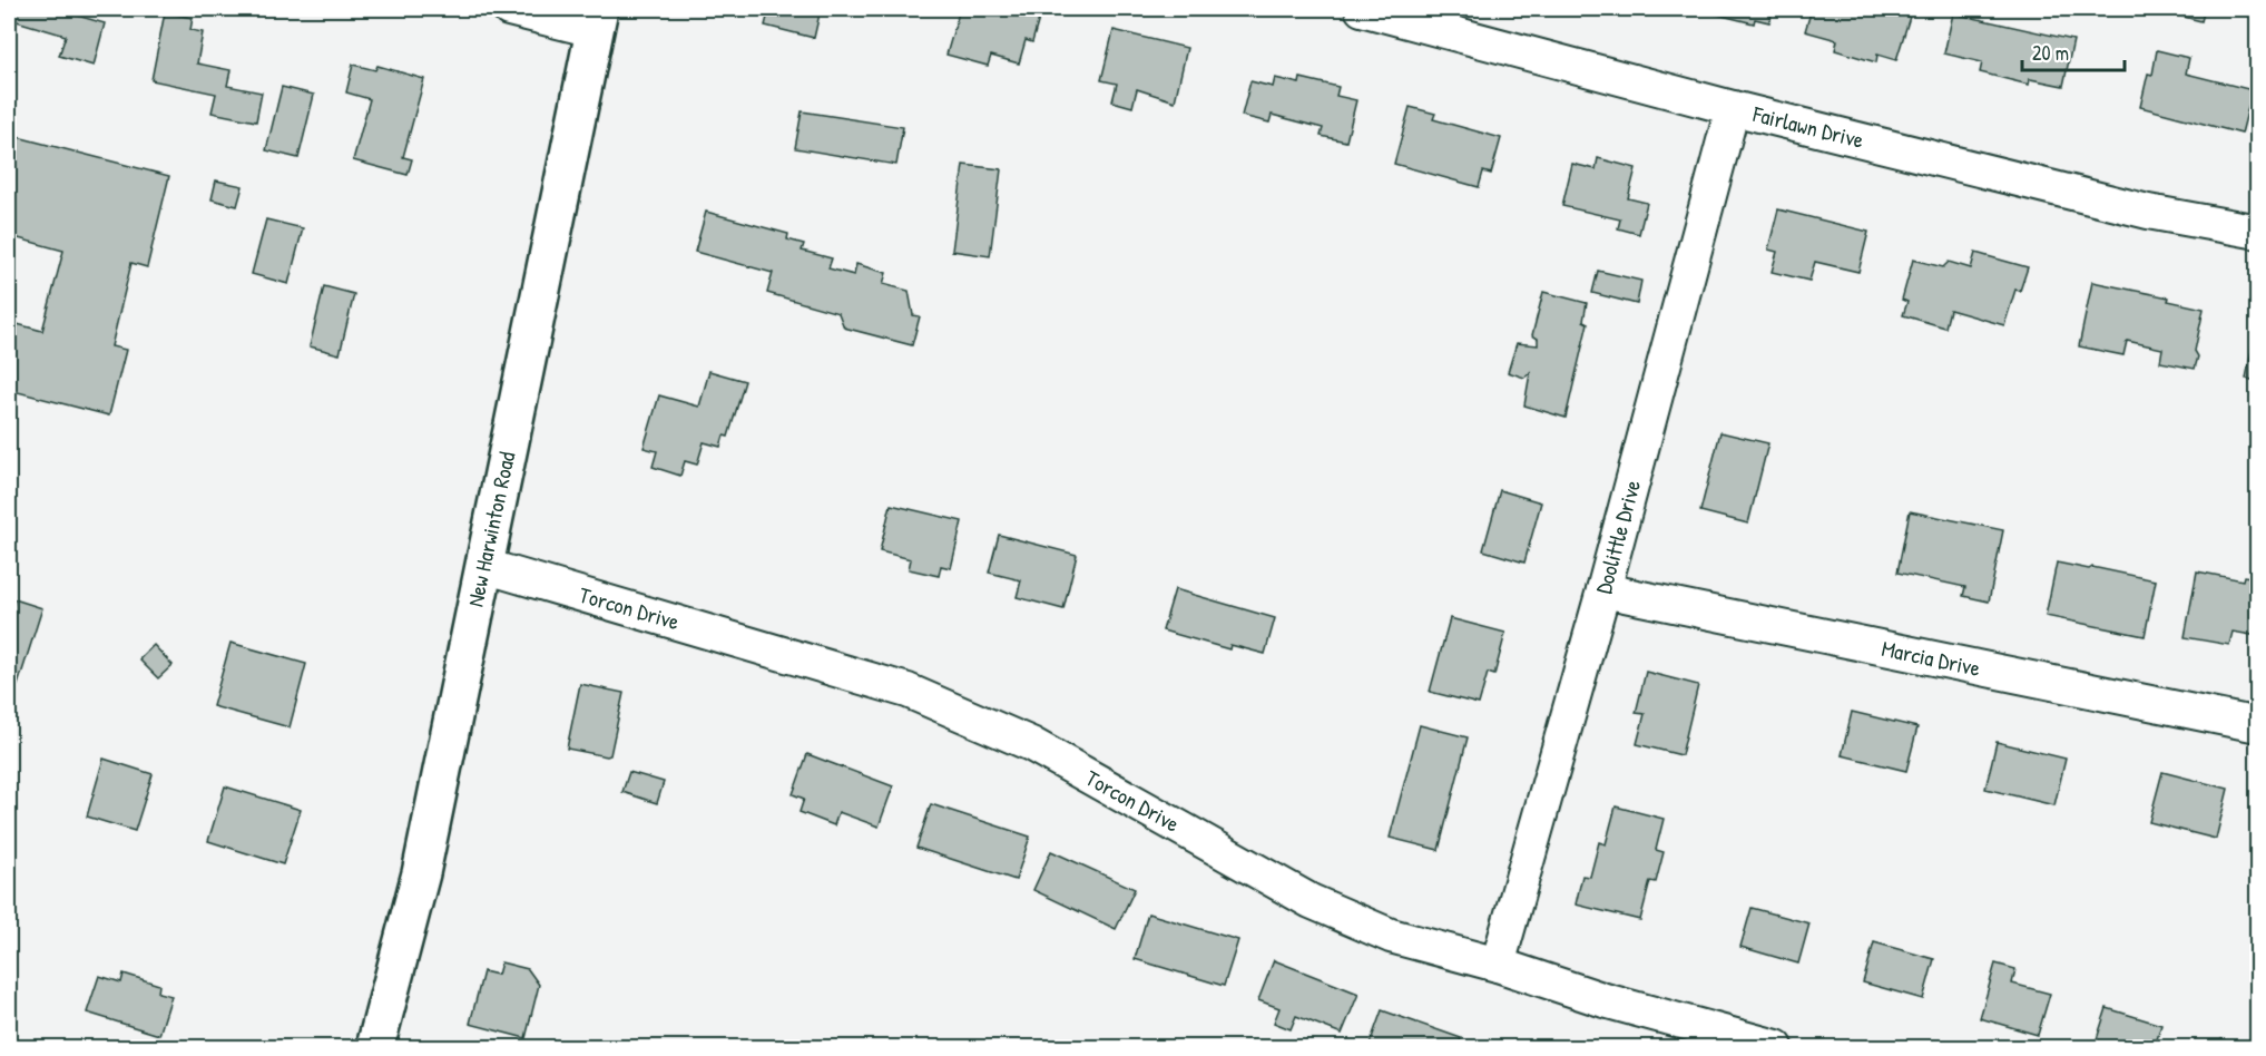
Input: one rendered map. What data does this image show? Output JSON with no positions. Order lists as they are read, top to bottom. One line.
{"streets":{"main road":["New Harwinton Road"],"street":["Fairlawn Drive","Doolittle Drive","Torcon Drive","Marcia Drive"]},"crossings":[["Fairlawn Drive","Doolittle Drive"],["New Harwinton Road","Torcon Drive"],["Doolittle Drive","Torcon Drive"],["Doolittle Drive","Marcia Drive"]],"scale_bar":"20 m"}
